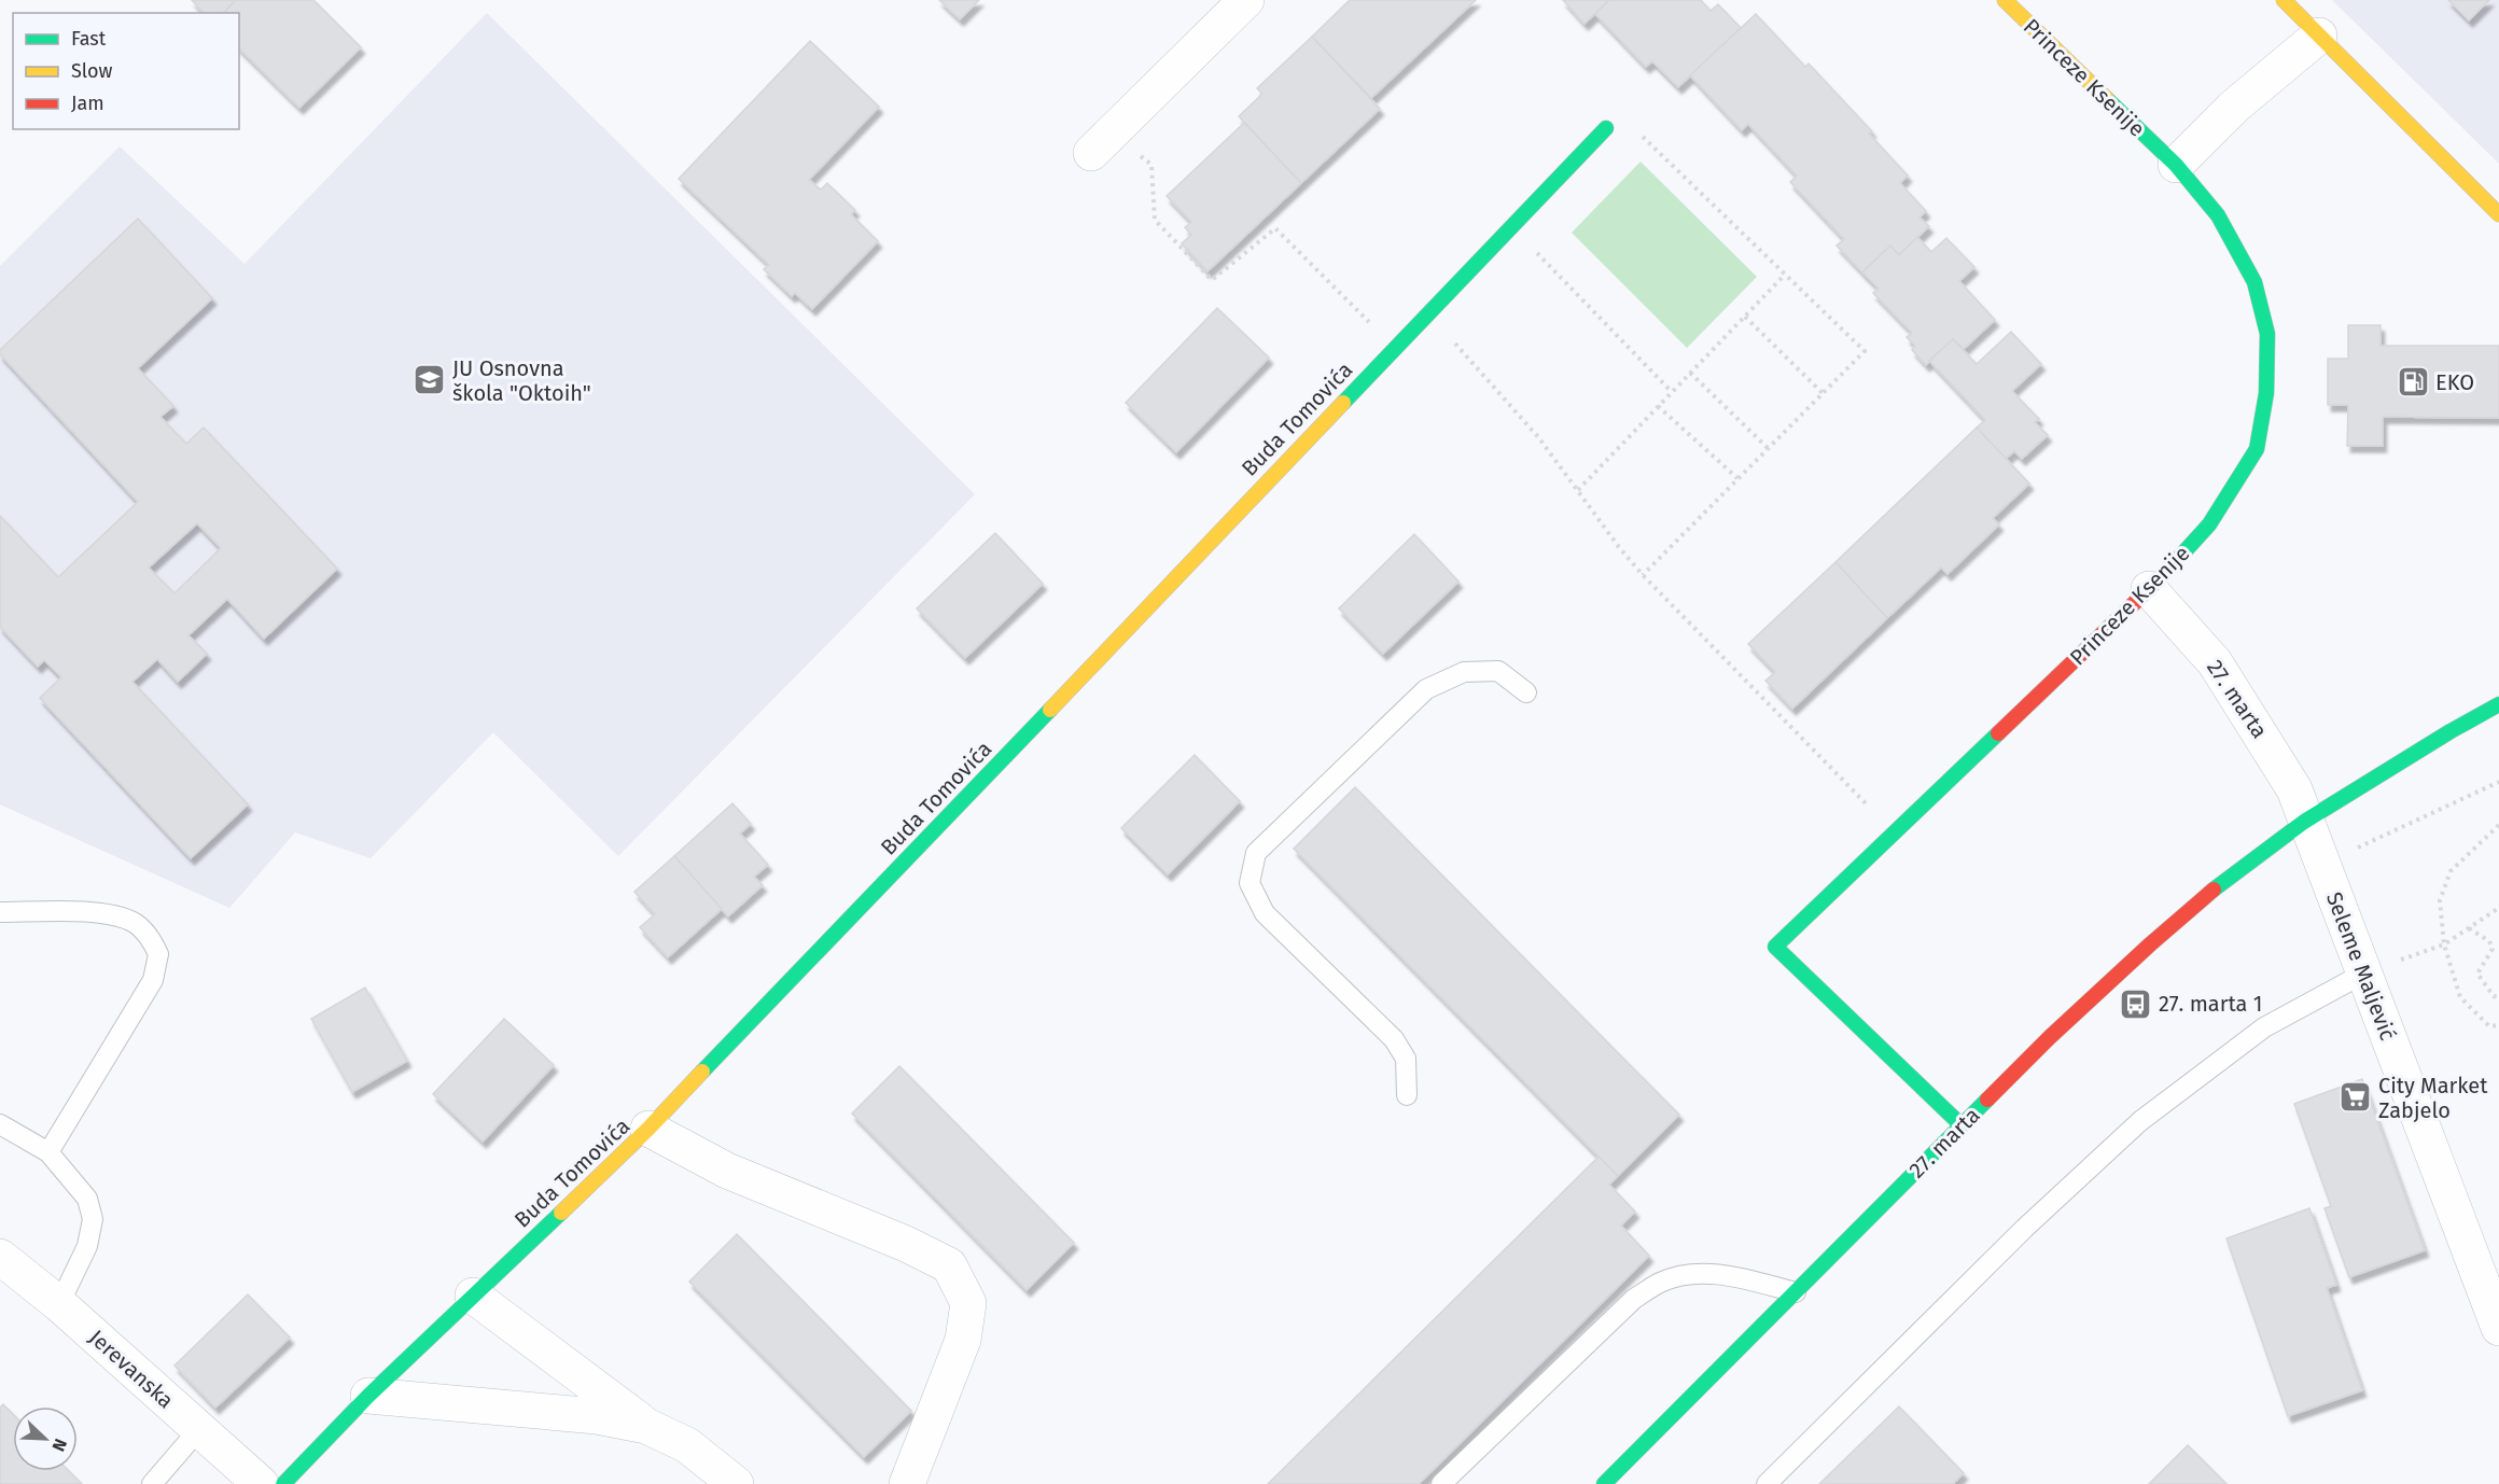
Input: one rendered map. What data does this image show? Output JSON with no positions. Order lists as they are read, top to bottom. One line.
{"streets":{"street":["Princeze Ksenije","Buda Tomovića","27. marta","Seleme Maljević","Jerevanska"]},"crossings":[["Princeze Ksenije","27. marta"],["27. marta","Seleme Maljević"]],"places":{"school or university":["JU Osnovna škola \"Oktoih\""],"fuel station":["EKO"],"bus stop":["27. marta 1"],"supermarket":["City Market Zabjelo"]},"legend":["Fast","Slow","Jam"],"north":"bottom right"}
